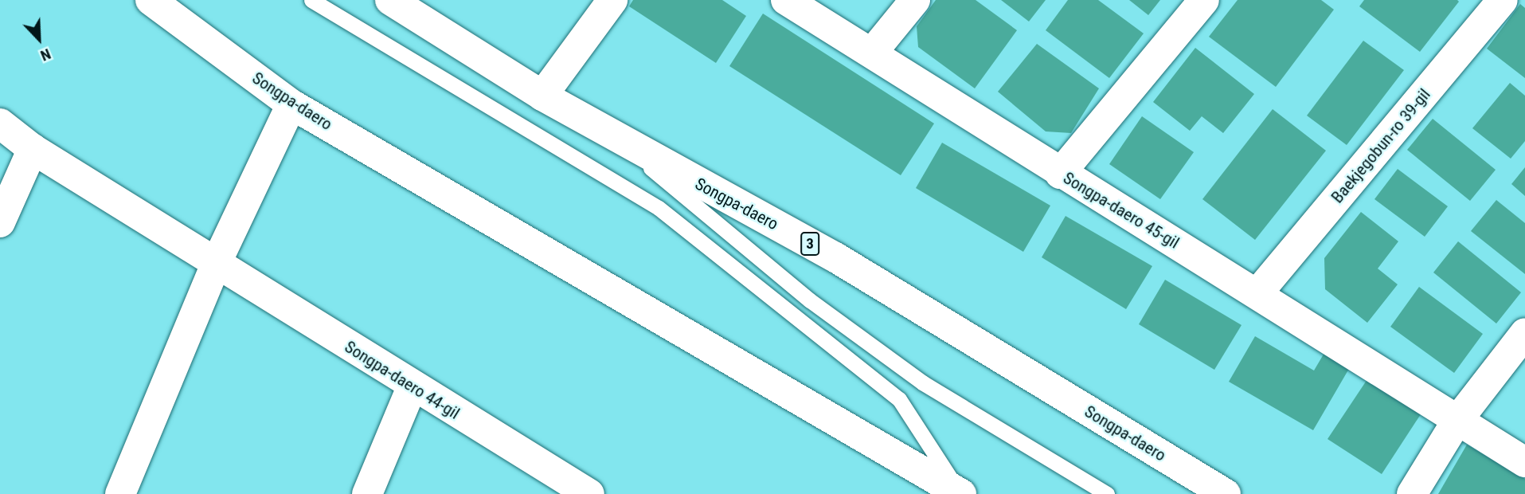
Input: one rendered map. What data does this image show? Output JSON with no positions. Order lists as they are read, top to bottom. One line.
{"streets":{"street":["Songpa-daero","Baekjegobun-ro 39-gil","Songpa-daero 45-gil","3","Songpa-daero 44-gil"]},"crossings":[["Baekjegobun-ro 39-gil","Songpa-daero 45-gil"]],"north":"bottom right"}
